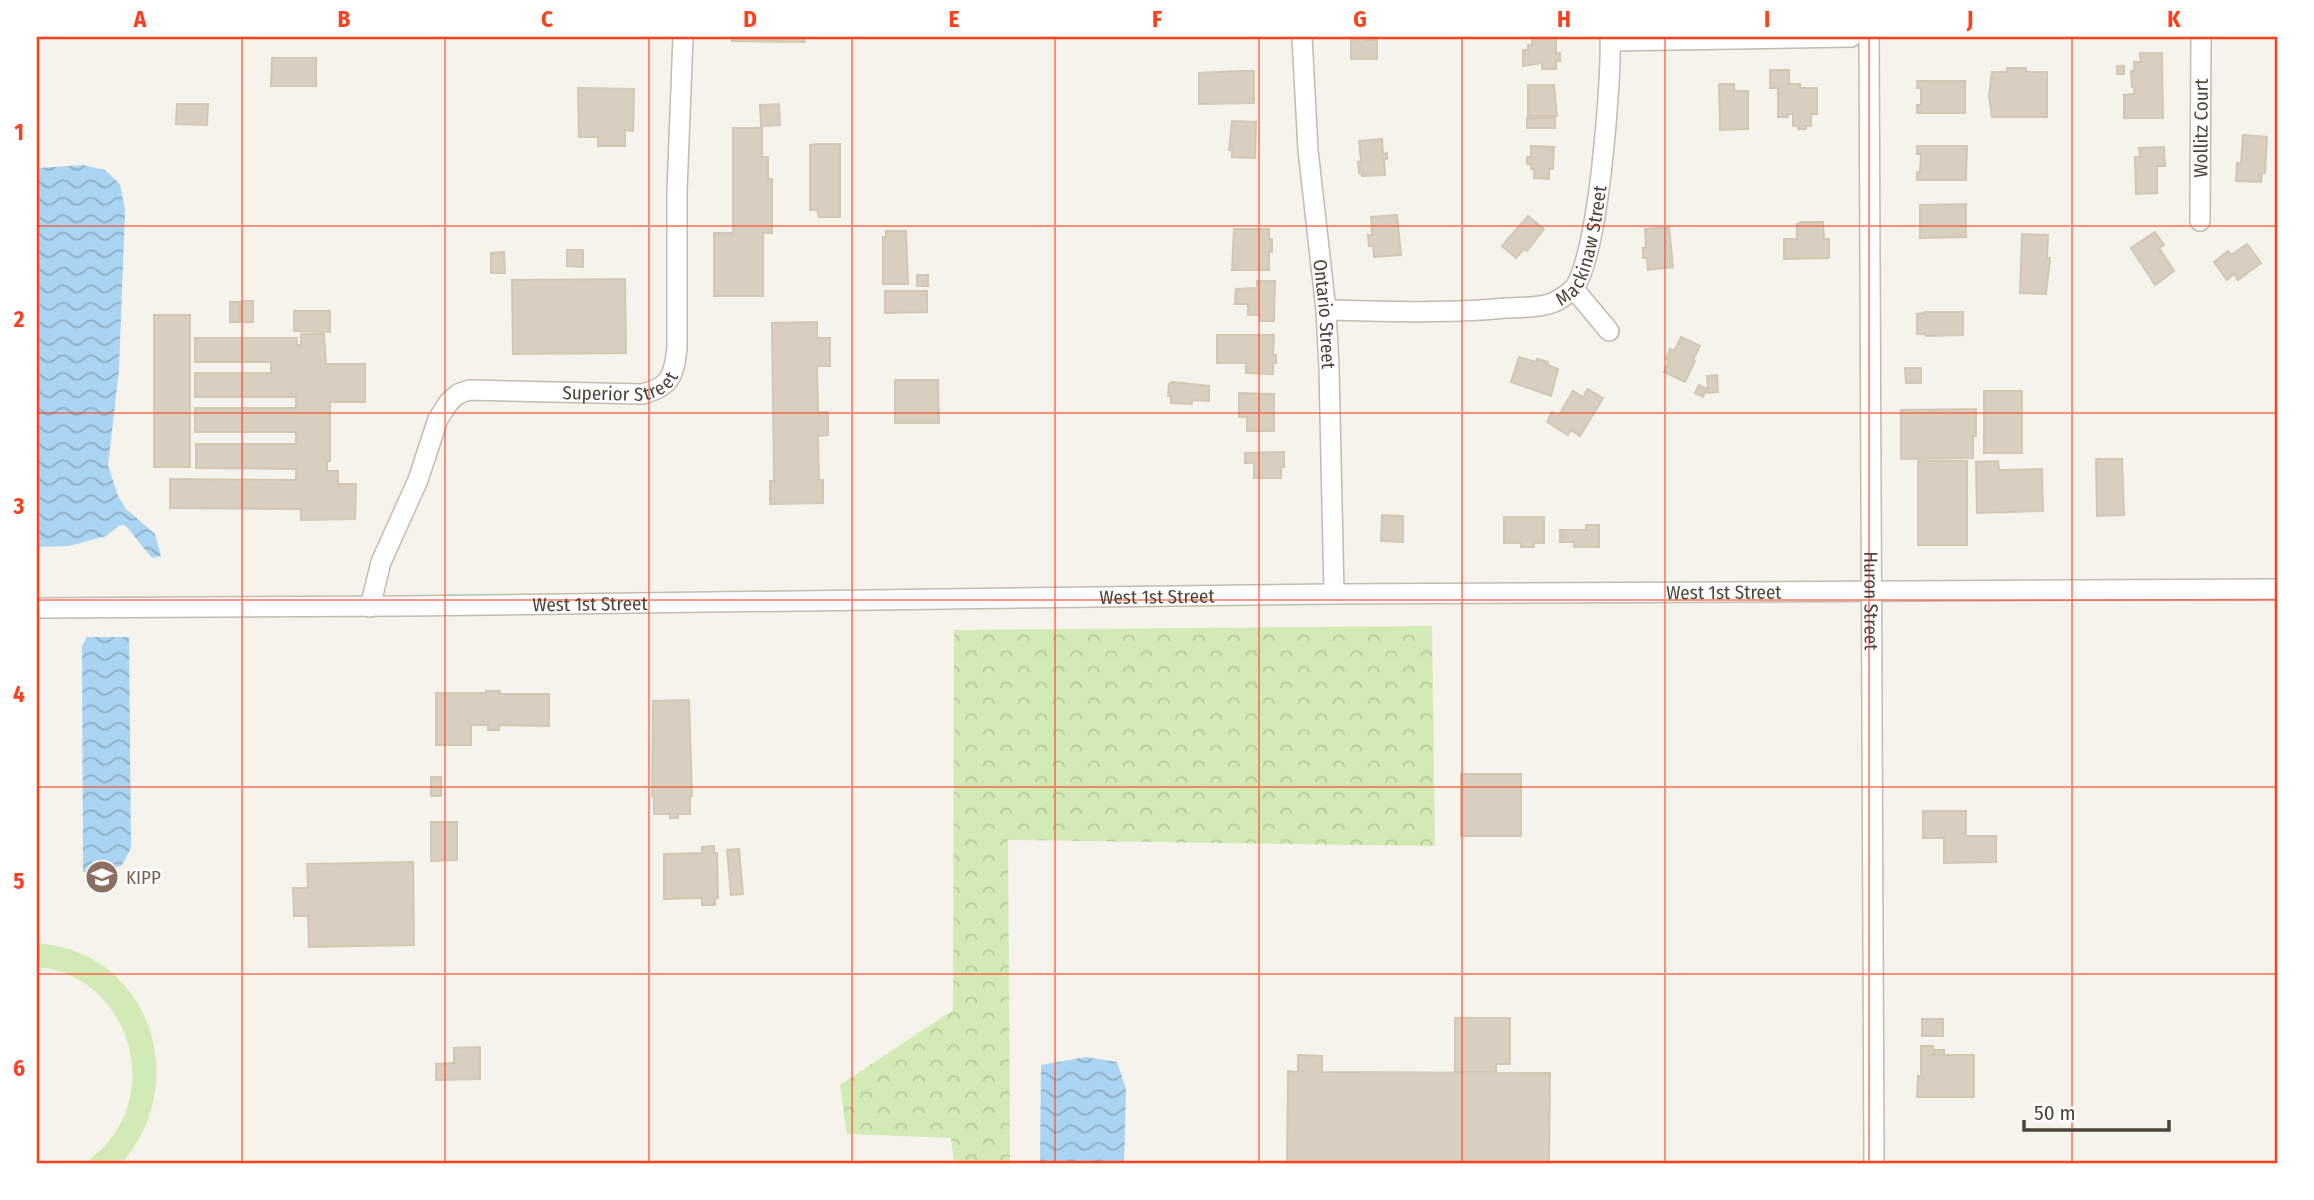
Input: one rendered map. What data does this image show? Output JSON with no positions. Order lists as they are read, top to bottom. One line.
{"streets":{"street":["Wollitz Court","Mackinaw Street","Ontario Street","Superior Street","West 1st Street","Huron Street"]},"crossings":[["Mackinaw Street","Ontario Street"],["Ontario Street","West 1st Street"],["Superior Street","West 1st Street"],["West 1st Street","Huron Street"]],"places":{"school or university":["KIPP"]},"scale_bar":"50 m","grid":{"columns":["A","B","C","D","E","F","G","H","I","J","K"],"rows":["1","2","3","4","5","6"]}}
